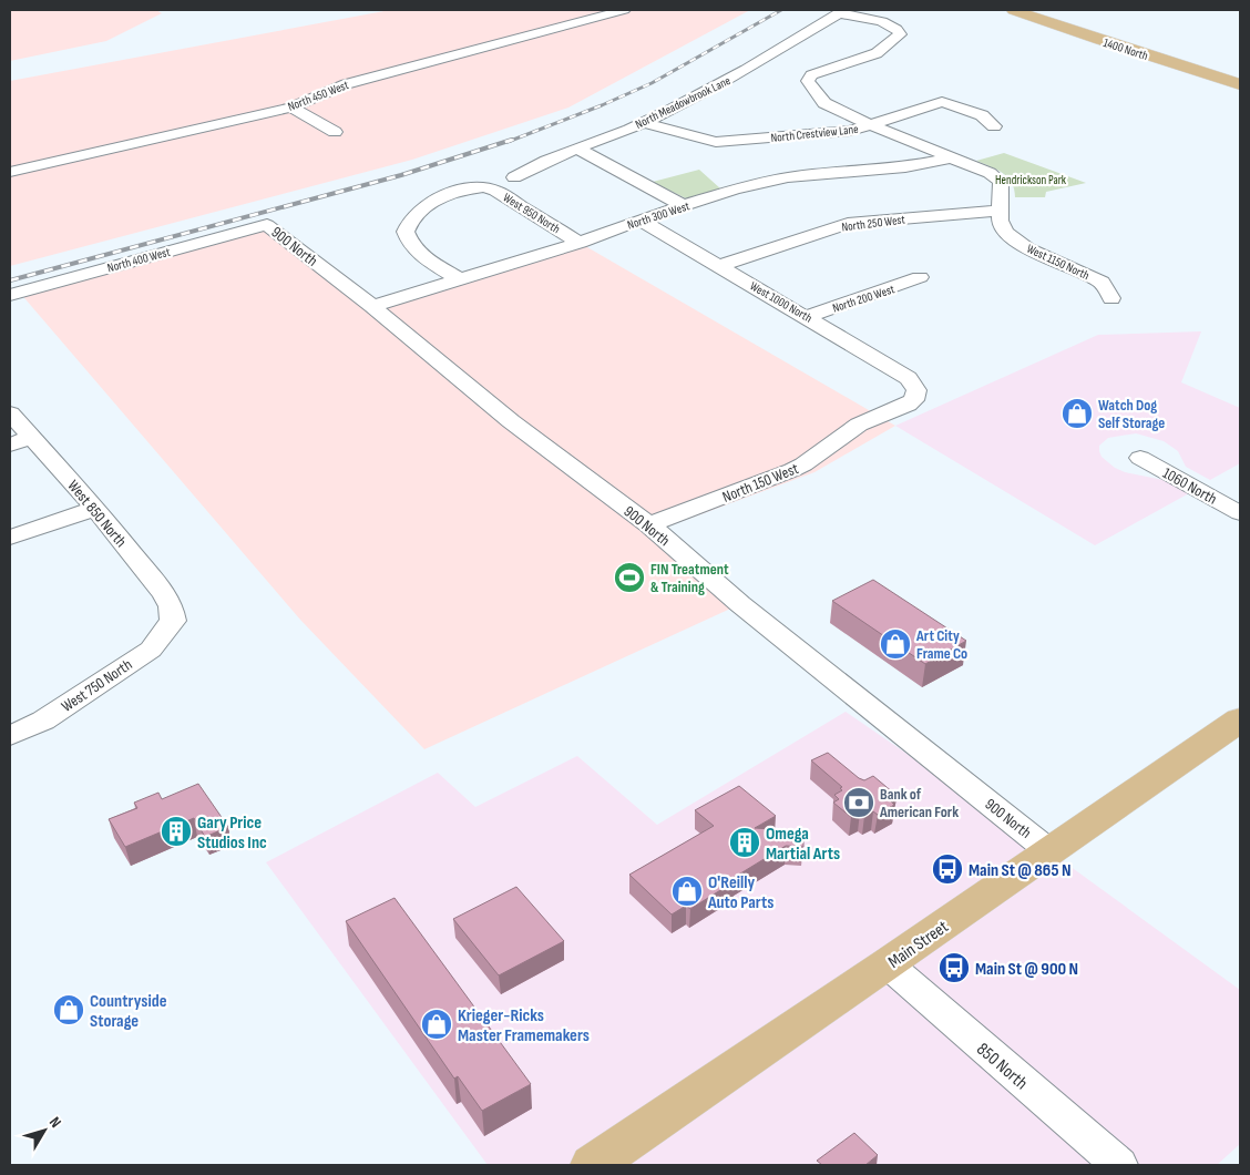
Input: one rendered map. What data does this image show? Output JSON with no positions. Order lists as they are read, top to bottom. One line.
{"streets":{"main road":["1400 North","Main Street"],"street":["North 450 West","North Meadowbrook Lane","North Crestview Lane","West 950 North","North 300 West","North 250 West","900 North","North 400 West","West 1150 North","North 200 West","West 1000 North","North 150 West","1060 North","West 850 North","West 750 North","850 North"]},"crossings":[["North Meadowbrook Lane","North Crestview Lane"],["West 950 North","North 300 West"],["North 300 West","900 North"],["North 300 West","West 1150 North"],["North 300 West","West 1000 North"],["North 250 West","West 1150 North"],["North 250 West","West 1000 North"],["900 North","North 400 West"],["900 North","North 150 West"],["900 North","Main Street"],["North 200 West","West 1000 North"],["West 1000 North","North 150 West"],["West 850 North","West 750 North"],["Main Street","850 North"]],"parks":["Hendrickson Park"],"places":{"shop":["Watch Dog Self Storage","Art City Frame Co","O'Reilly Auto Parts","Countryside Storage","Krieger-Ricks Master Framemakers"],"sports":["FIN Treatment & Training"],"bank":["Bank of American Fork"],"building":["Gary Price Studios Inc","Omega Martial Arts"],"bus stop":["Main St @ 865 N","Main St @ 900 N"]},"north":"top right"}
